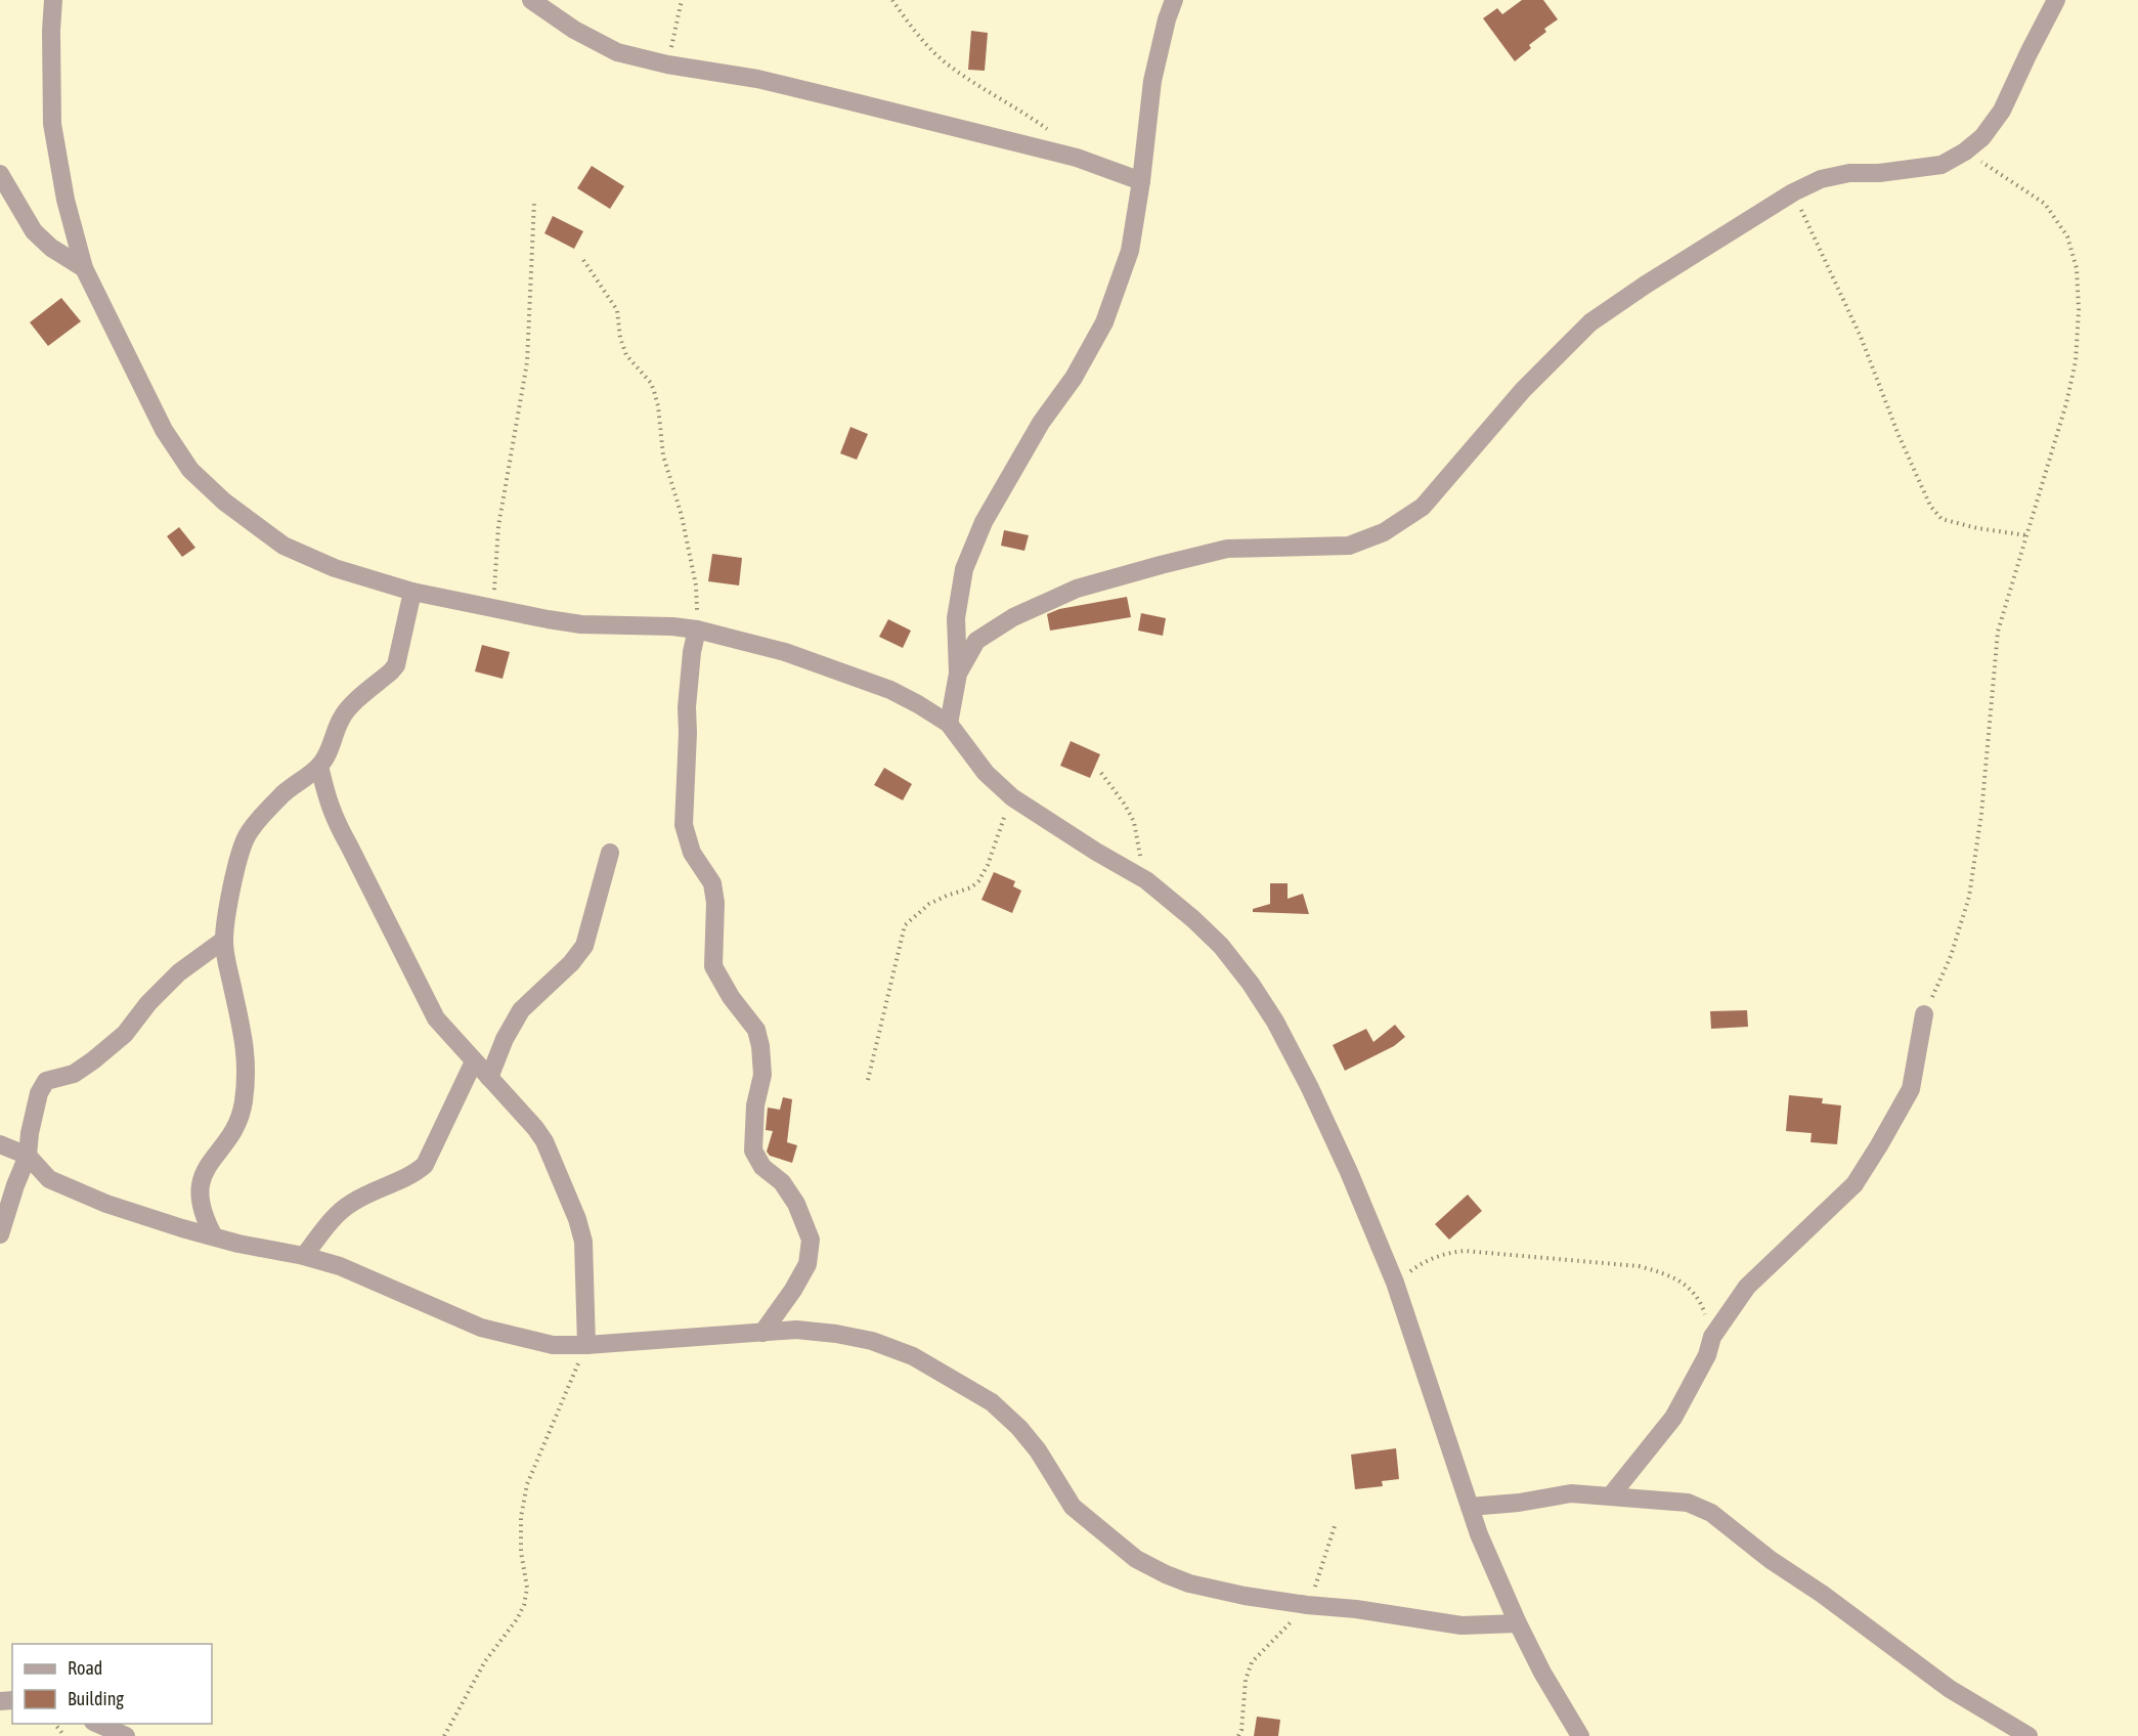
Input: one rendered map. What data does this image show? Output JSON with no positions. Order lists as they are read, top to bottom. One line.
{"legend":["Road","Building"]}
